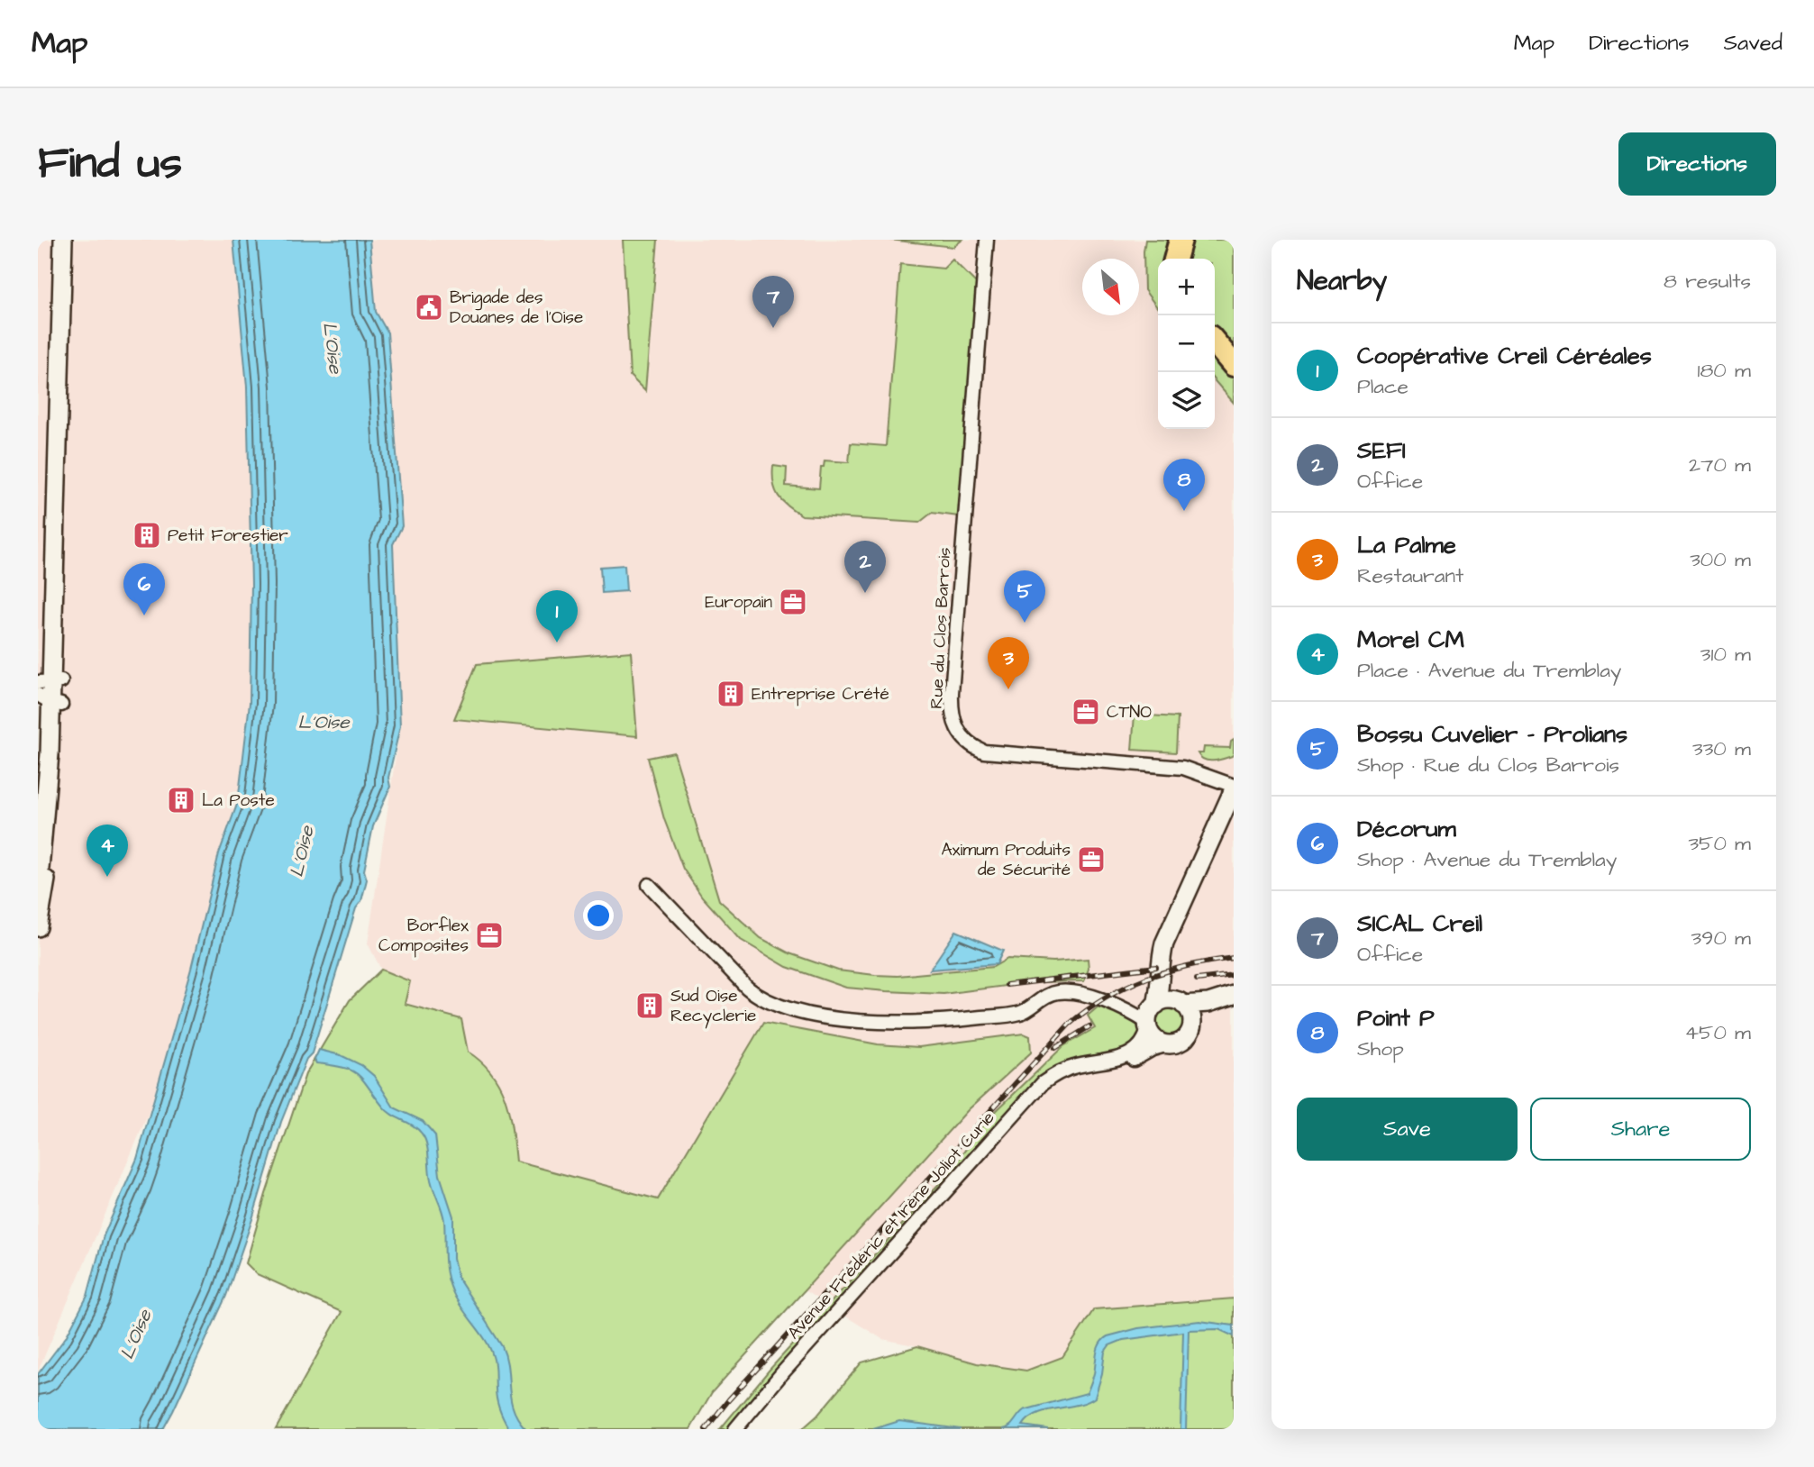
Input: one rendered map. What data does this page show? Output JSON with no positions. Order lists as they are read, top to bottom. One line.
{"streets":{"street":["Rue du Clos Barrois","Avenue Frédéric et Irène Joliot Curie"]},"water":["L'Oise","L’Oise"],"places":{"public building":["Brigade des Douanes de l'Oise"],"building":["Petit Forestier","Entreprise Crété","La Poste","Sud Oise Recyclerie"],"office":["Europain","CTNO","Aximum Produits de Sécurité","Borflex Composites"]},"north":"bottom right","page":{"header":"Map","nav":["Map","Directions","Saved"],"buttons":["Directions",["Save","Share"]],"title":"Find us","heading":["Nearby","8 results"],"map_buttons":["+","−"],"pins":["7","8","2","6","5","1","3","4"],"list":[{"mark":"1","name":"Coopérative Creil Céréales","note":"Place","value":"180 m"},{"mark":"2","name":"SEFI","note":"Office","value":"270 m"},{"mark":"3","name":"La Palme","note":"Restaurant","value":"300 m"},{"mark":"4","name":"Morel CM","note":"Place · Avenue du Tremblay","value":"310 m"},{"mark":"5","name":"Bossu Cuvelier - Prolians","note":"Shop · Rue du Clos Barrois","value":"330 m"},{"mark":"6","name":"Décorum","note":"Shop · Avenue du Tremblay","value":"350 m"},{"mark":"7","name":"SICAL Creil","note":"Office","value":"390 m"},{"mark":"8","name":"Point P","note":"Shop","value":"450 m"}]}}
